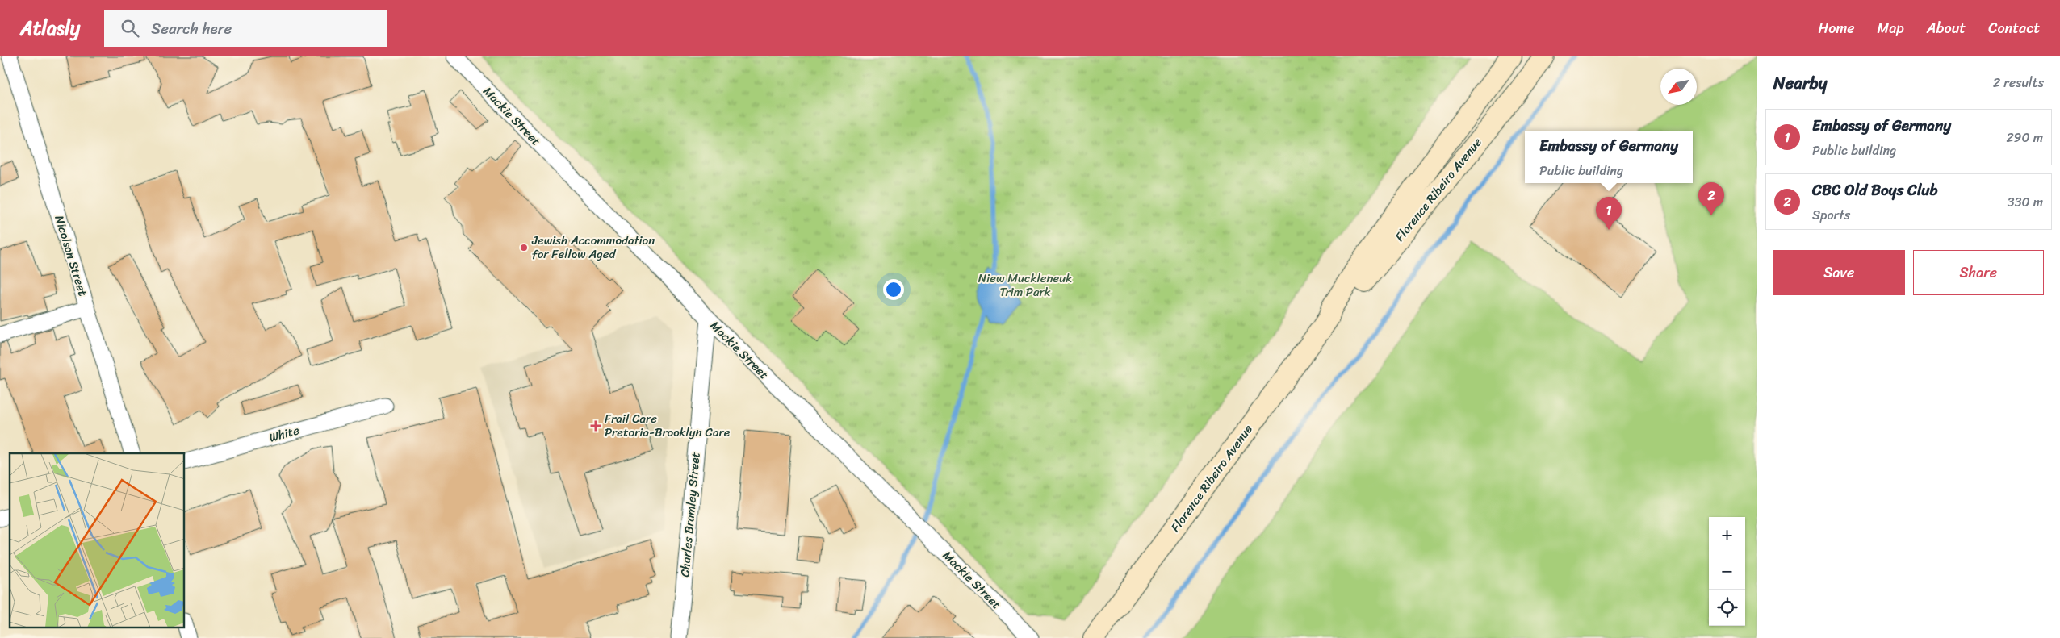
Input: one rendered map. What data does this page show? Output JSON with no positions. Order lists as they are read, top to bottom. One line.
{"streets":{"main road":["Florence Ribeiro Avenue"],"street":["Mackie Street","Nicolson Street","White","Charles Bramley Street"]},"crossings":[["Mackie Street","Charles Bramley Street"]],"parks":["Niew Muckleneuk Trim Park"],"places":{"other":["Jewish Accommodation for Fellow Aged"],"health":["Frail Care Pretoria-Brooklyn Care"]},"north":"bottom left","page":{"header":"Atlasly","search":"Search here","nav":["Home","Map","About","Contact"],"heading":["Nearby","2 results"],"list":[{"mark":"1","name":"Embassy of Germany","note":"Public building","value":"290 m"},{"mark":"2","name":"CBC Old Boys Club","note":"Sports","value":"330 m"}],"popup":["Embassy of Germany","Public building"],"pins":["2","1"],"buttons":["Save","Share"],"map_buttons":["+","−"]}}
